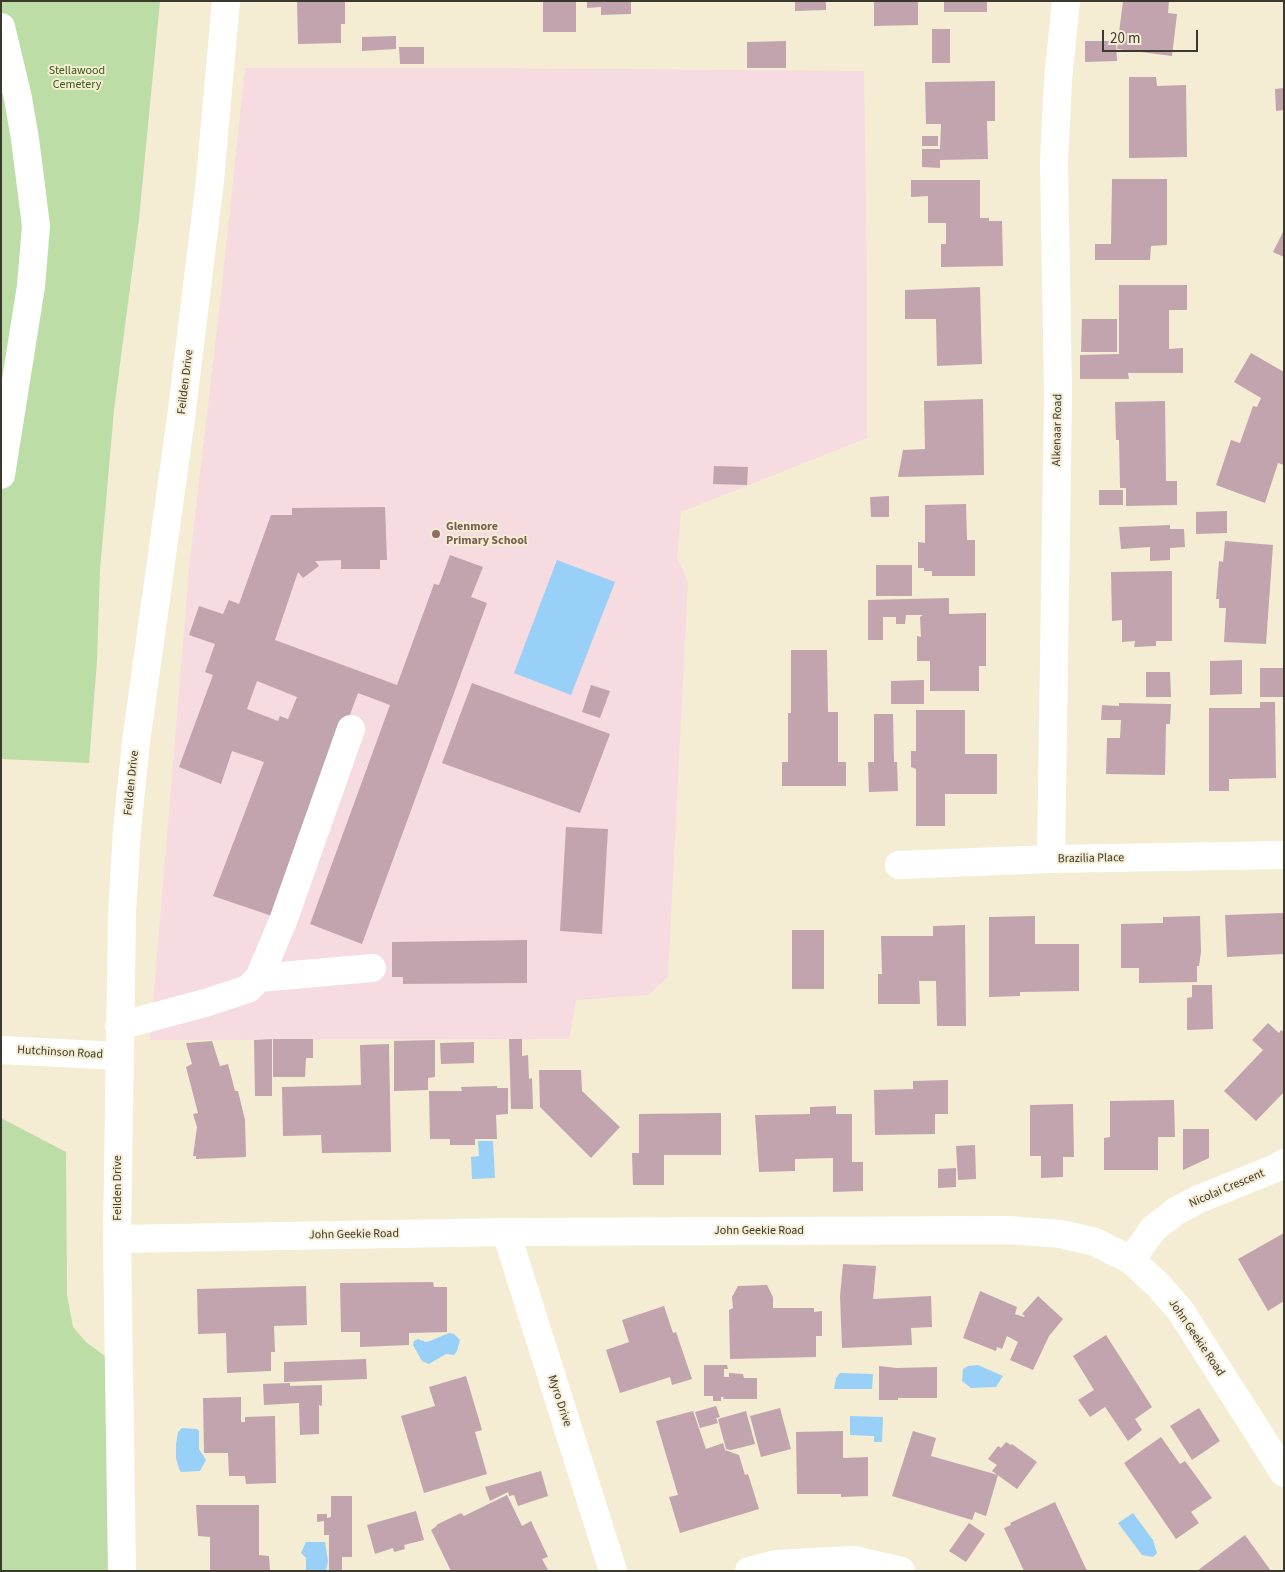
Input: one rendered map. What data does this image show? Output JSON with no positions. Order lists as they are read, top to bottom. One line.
{"streets":{"street":["Feilden Drive","Alkenaar Road","Brazilia Place","Hutchinson Road","Nicolai Crescent","John Geekie Road","Myro Drive"]},"crossings":[["Feilden Drive","Hutchinson Road"],["Feilden Drive","John Geekie Road"],["Alkenaar Road","Brazilia Place"],["Nicolai Crescent","John Geekie Road"],["John Geekie Road","Myro Drive"]],"parks":["Stellawood Cemetery"],"places":["Glenmore Primary School"],"scale_bar":"20 m"}
